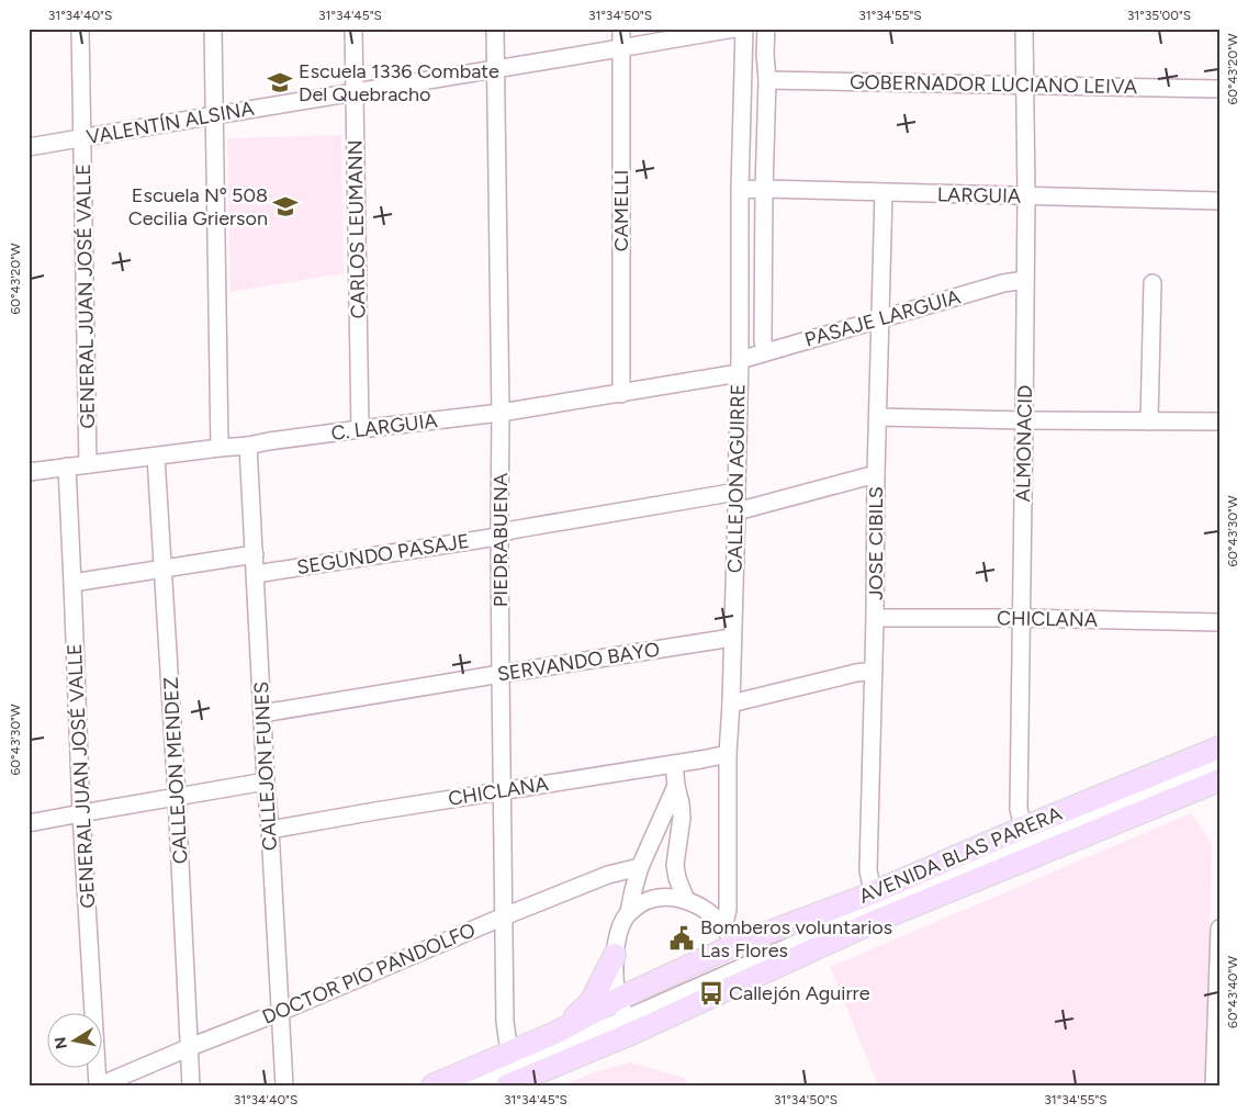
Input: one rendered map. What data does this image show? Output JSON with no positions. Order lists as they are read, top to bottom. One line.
{"streets":{"main road":["AVENIDA BLAS PARERA"],"street":["GOBERNADOR LUCIANO LEIVA","VALENTÍN ALSINA","LARGUIA","CAMELLI","CARLOS LEUMANN","GENERAL JUAN JOSÉ VALLE","PASAJE LARGUIA","C. LARGUIA","ALMONACID","CALLEJON AGUIRRE","PIEDRABUENA","JOSE CIBILS","SEGUNDO PASAJE","CHICLANA","SERVANDO BAYO","CALLEJON FUNES","CALLEJON MENDEZ","DOCTOR PIO PANDOLFO"]},"crossings":[["GOBERNADOR LUCIANO LEIVA","ALMONACID"],["VALENTÍN ALSINA","CAMELLI"],["VALENTÍN ALSINA","CARLOS LEUMANN"],["VALENTÍN ALSINA","GENERAL JUAN JOSÉ VALLE"],["VALENTÍN ALSINA","PIEDRABUENA"],["LARGUIA","ALMONACID"],["LARGUIA","CALLEJON AGUIRRE"],["LARGUIA","JOSE CIBILS"],["CAMELLI","C. LARGUIA"],["CARLOS LEUMANN","C. LARGUIA"],["GENERAL JUAN JOSÉ VALLE","C. LARGUIA"],["GENERAL JUAN JOSÉ VALLE","DOCTOR PIO PANDOLFO"],["PASAJE LARGUIA","C. LARGUIA"],["PASAJE LARGUIA","ALMONACID"],["PASAJE LARGUIA","CALLEJON AGUIRRE"],["PASAJE LARGUIA","JOSE CIBILS"],["C. LARGUIA","CALLEJON AGUIRRE"],["C. LARGUIA","PIEDRABUENA"],["C. LARGUIA","CALLEJON FUNES"],["C. LARGUIA","CALLEJON MENDEZ"],["ALMONACID","CHICLANA"],["ALMONACID","AVENIDA BLAS PARERA"],["CALLEJON AGUIRRE","SEGUNDO PASAJE"],["CALLEJON AGUIRRE","CHICLANA"],["CALLEJON AGUIRRE","SERVANDO BAYO"],["CALLEJON AGUIRRE","AVENIDA BLAS PARERA"],["PIEDRABUENA","SEGUNDO PASAJE"],["PIEDRABUENA","CHICLANA"],["PIEDRABUENA","SERVANDO BAYO"],["PIEDRABUENA","AVENIDA BLAS PARERA"],["PIEDRABUENA","DOCTOR PIO PANDOLFO"],["JOSE CIBILS","CHICLANA"],["JOSE CIBILS","AVENIDA BLAS PARERA"],["SEGUNDO PASAJE","CALLEJON FUNES"],["CHICLANA","CALLEJON FUNES"],["SERVANDO BAYO","CALLEJON FUNES"],["CALLEJON FUNES","DOCTOR PIO PANDOLFO"],["CALLEJON MENDEZ","DOCTOR PIO PANDOLFO"]],"places":{"school or university":["Escuela 1336 Combate Del Quebracho","Escuela Nº 508 Cecilia Grierson"],"public building":["Bomberos voluntarios Las Flores"],"bus stop":["Callejón Aguirre"]},"north":"left","coordinates":["31°34'40\"S","31°34'45\"S","31°34'50\"S","31°34'55\"S","31°35'00\"S","60°43'20\"W","60°43'30\"W","60°43'40\"W"]}
